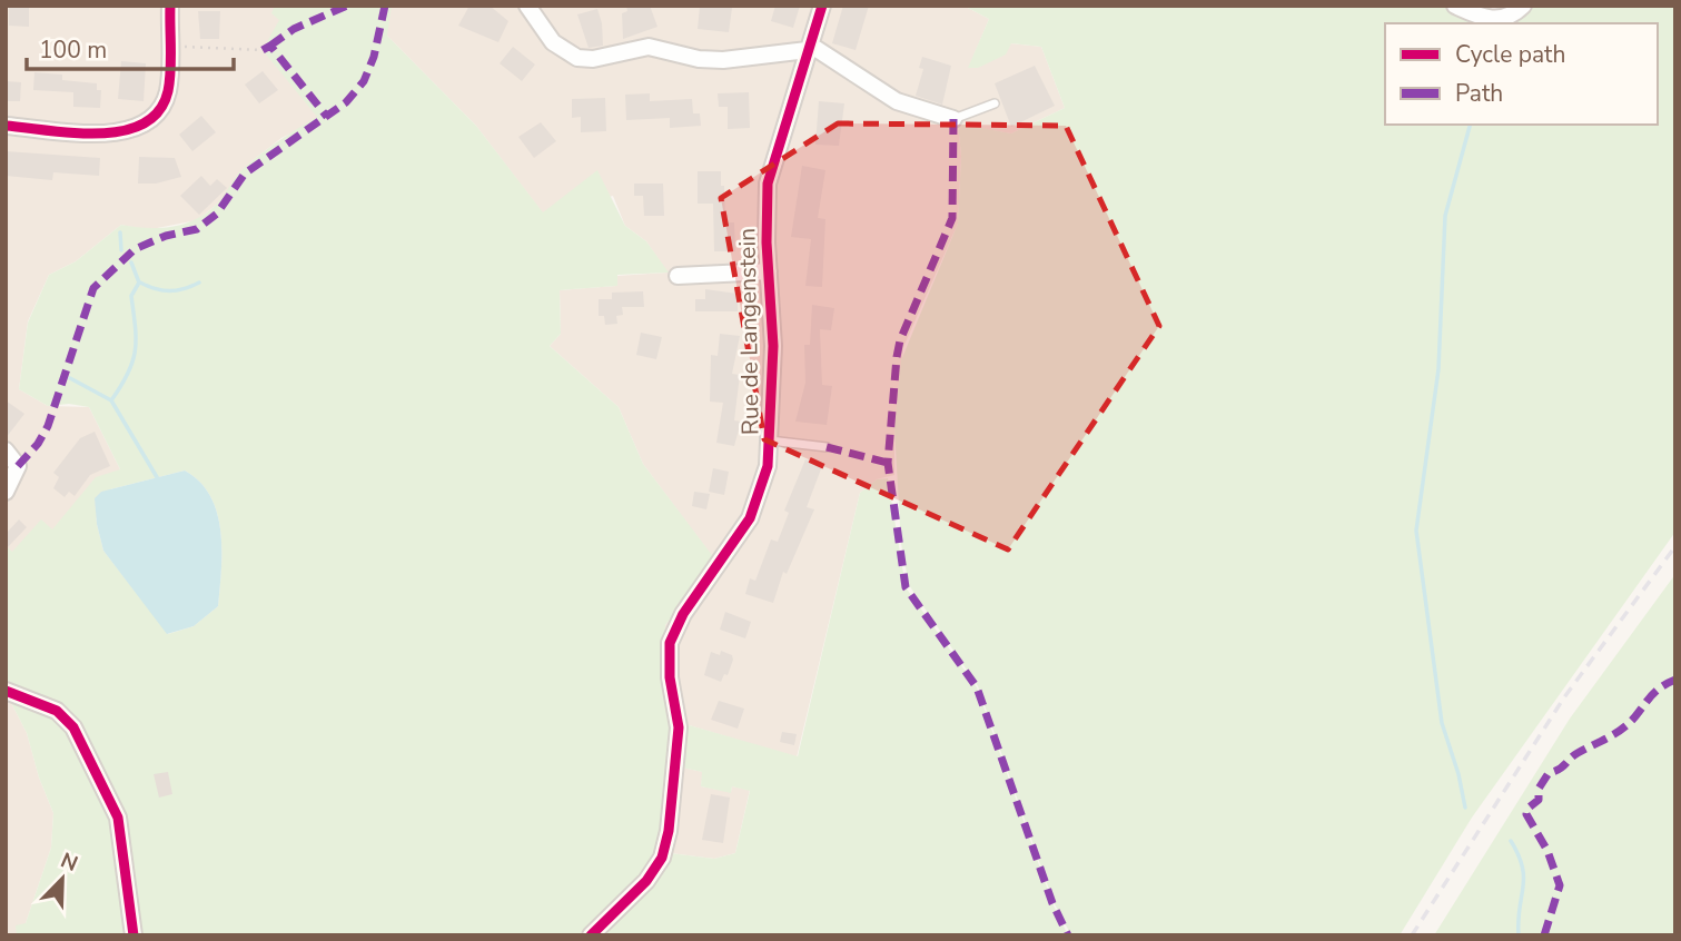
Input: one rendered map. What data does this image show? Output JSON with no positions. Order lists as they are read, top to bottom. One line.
{"streets":{"street":["Rue de Langenstein"]},"legend":["Cycle path","Path"],"scale_bar":"100 m","north":"top right"}
